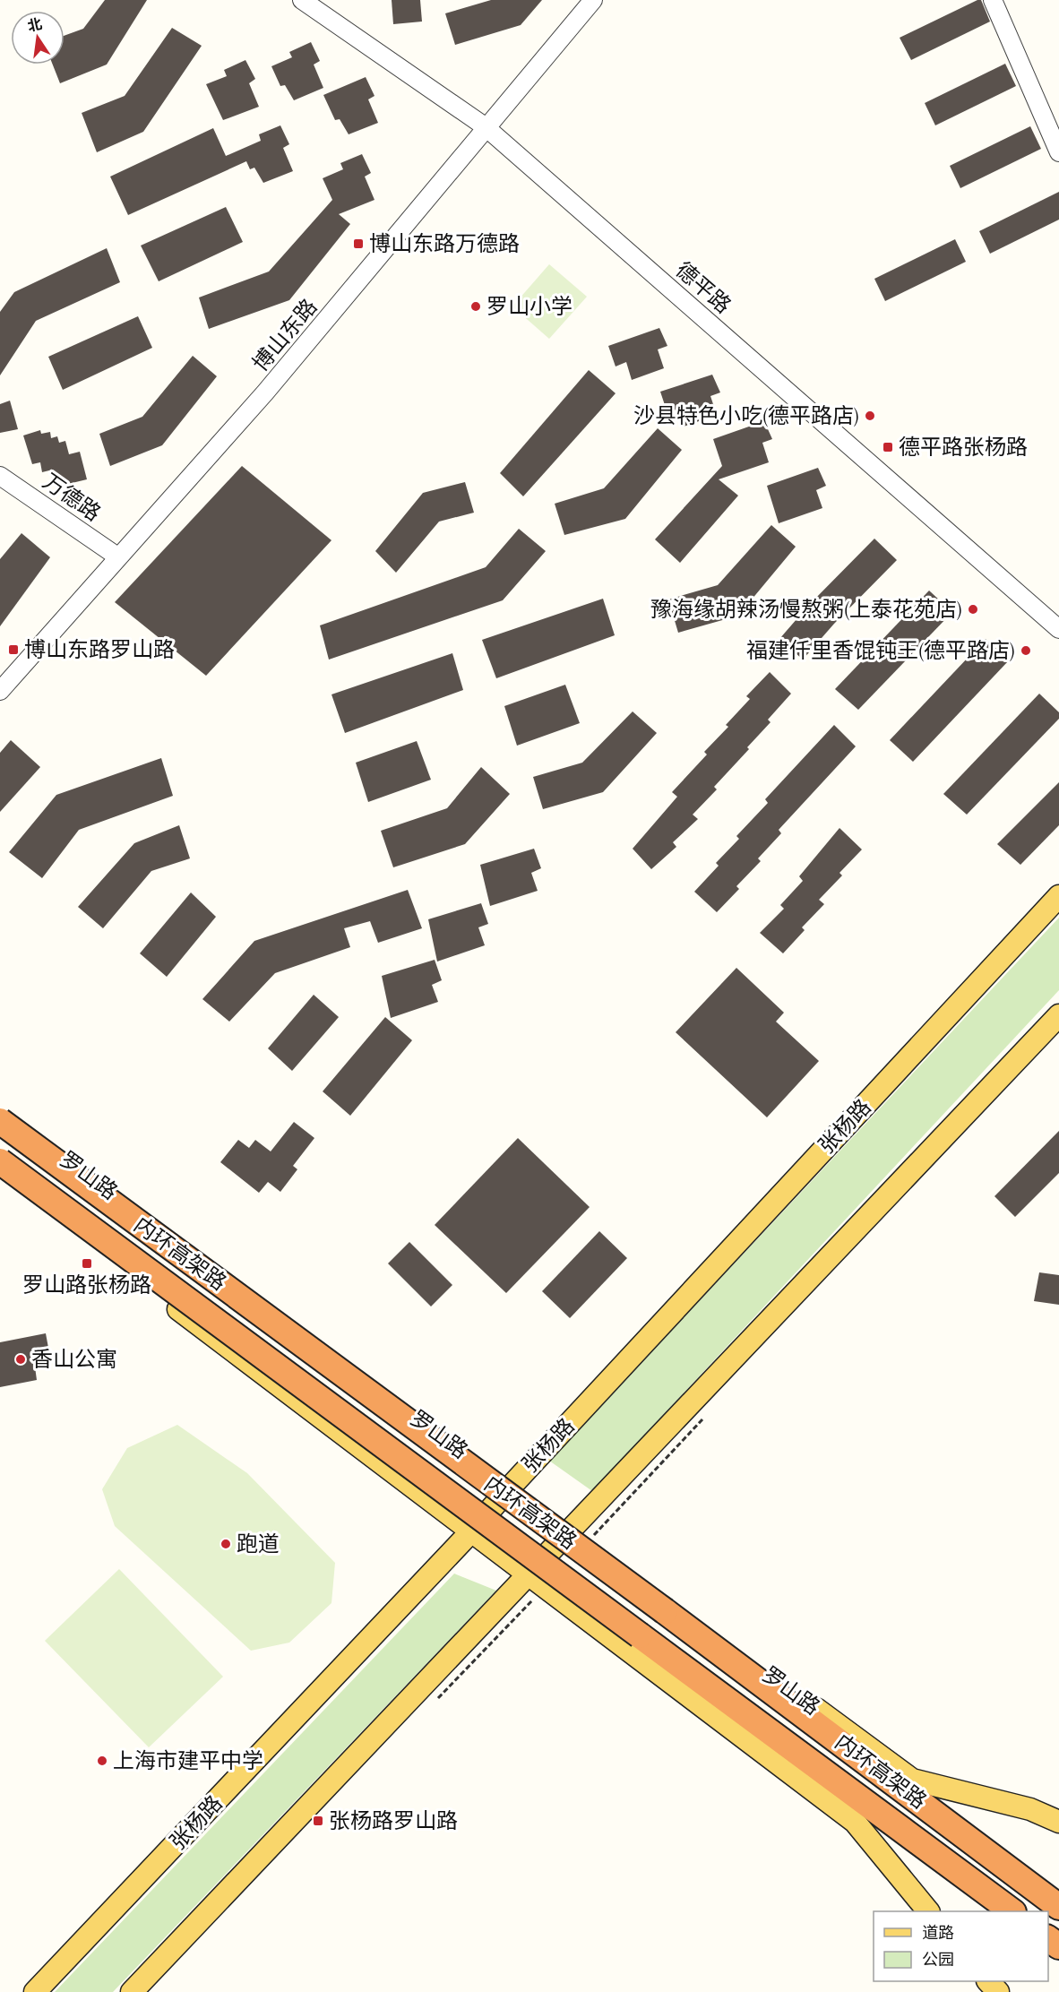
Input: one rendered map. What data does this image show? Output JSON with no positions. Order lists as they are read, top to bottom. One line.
{"streets":{"highway":["内环高架路"],"main road":["张杨路","罗山路"],"street":["德平路","博山东路","万德路"]},"crossings":[["德平路","博山东路"],["博山东路","万德路"],["张杨路","罗山路"]],"places":{"transit":["博山东路万德路","德平路张杨路","博山东路罗山路","罗山路张杨路","张杨路罗山路"],"other":["罗山小学","沙县特色小吃(德平路店)","豫海缘胡辣汤慢熬粥(上泰花苑店)","福建仟里香馄钝王(德平路店)","香山公寓","跑道","上海市建平中学"]},"legend":["道路","公园"],"north":"top"}
